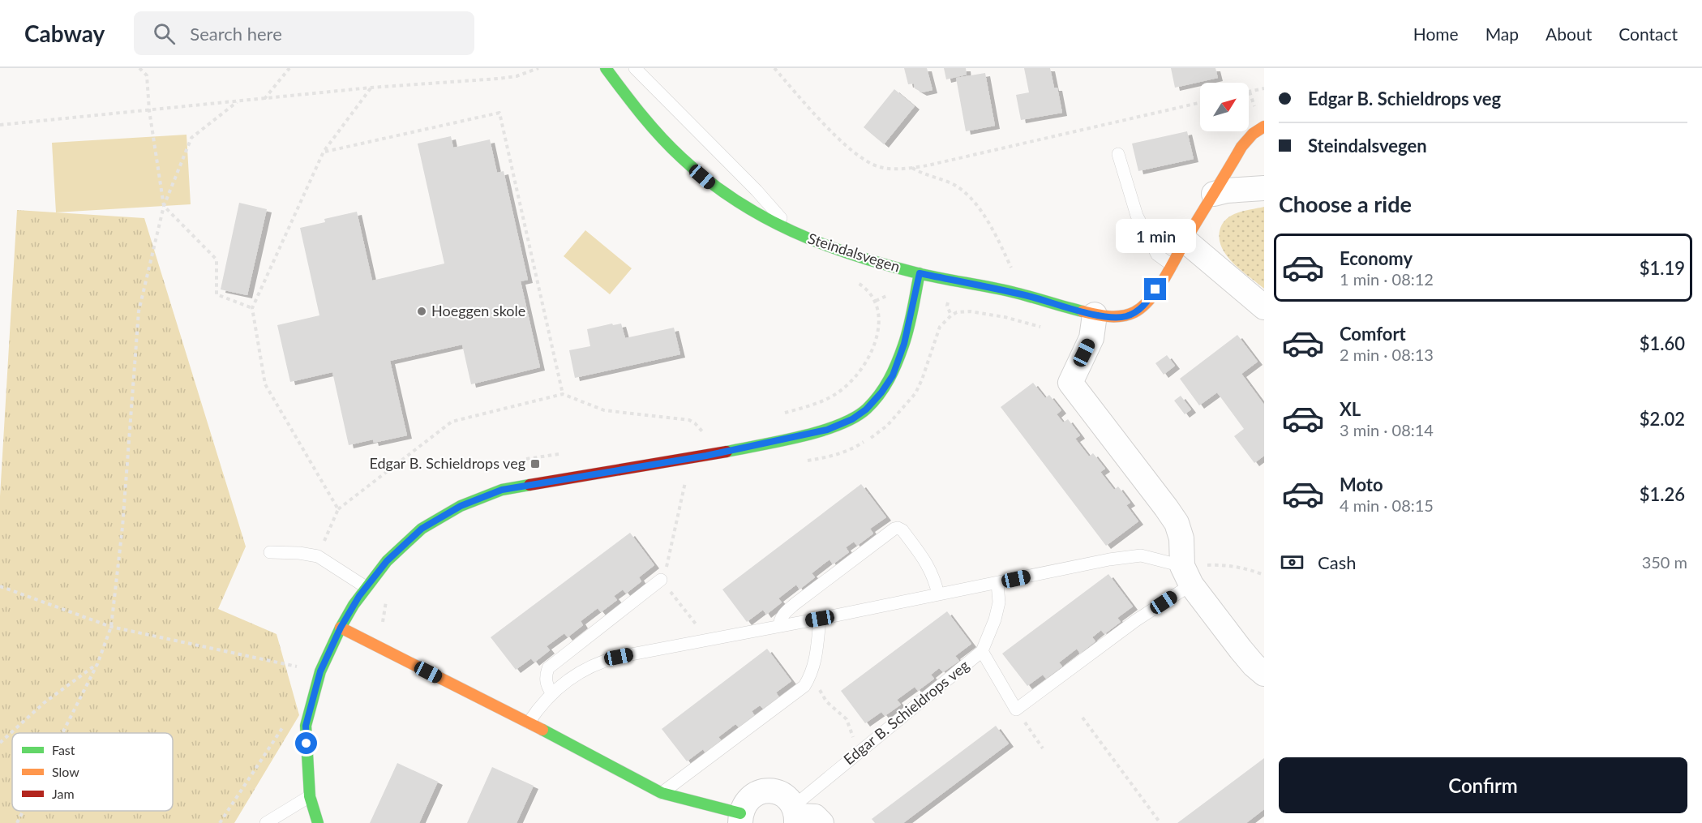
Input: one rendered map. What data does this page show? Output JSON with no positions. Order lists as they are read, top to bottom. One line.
{"streets":{"street":["Steindalsvegen"],"lane":["Edgar B. Schieldrops veg"]},"places":{"other":["Hoeggen skole"],"transit":["Edgar B. Schieldrops veg"]},"legend":["Fast","Slow","Jam"],"north":"top right","page":{"header":"Cabway","search":"Search here","nav":["Home","Map","About","Contact"],"banner":["Edgar B. Schieldrops veg","Steindalsvegen"],"heading":"Choose a ride","bubble":"1 min","list":[{"name":"Economy","note":"1 min · 08:12","value":"$1.19"},{"name":"Comfort","note":"2 min · 08:13","value":"$1.60"},{"name":"XL","note":"3 min · 08:14","value":"$2.02"},{"name":"Moto","note":"4 min · 08:15","value":"$1.26"}],"pay":["Cash","350 m"],"buttons":"Confirm"}}
